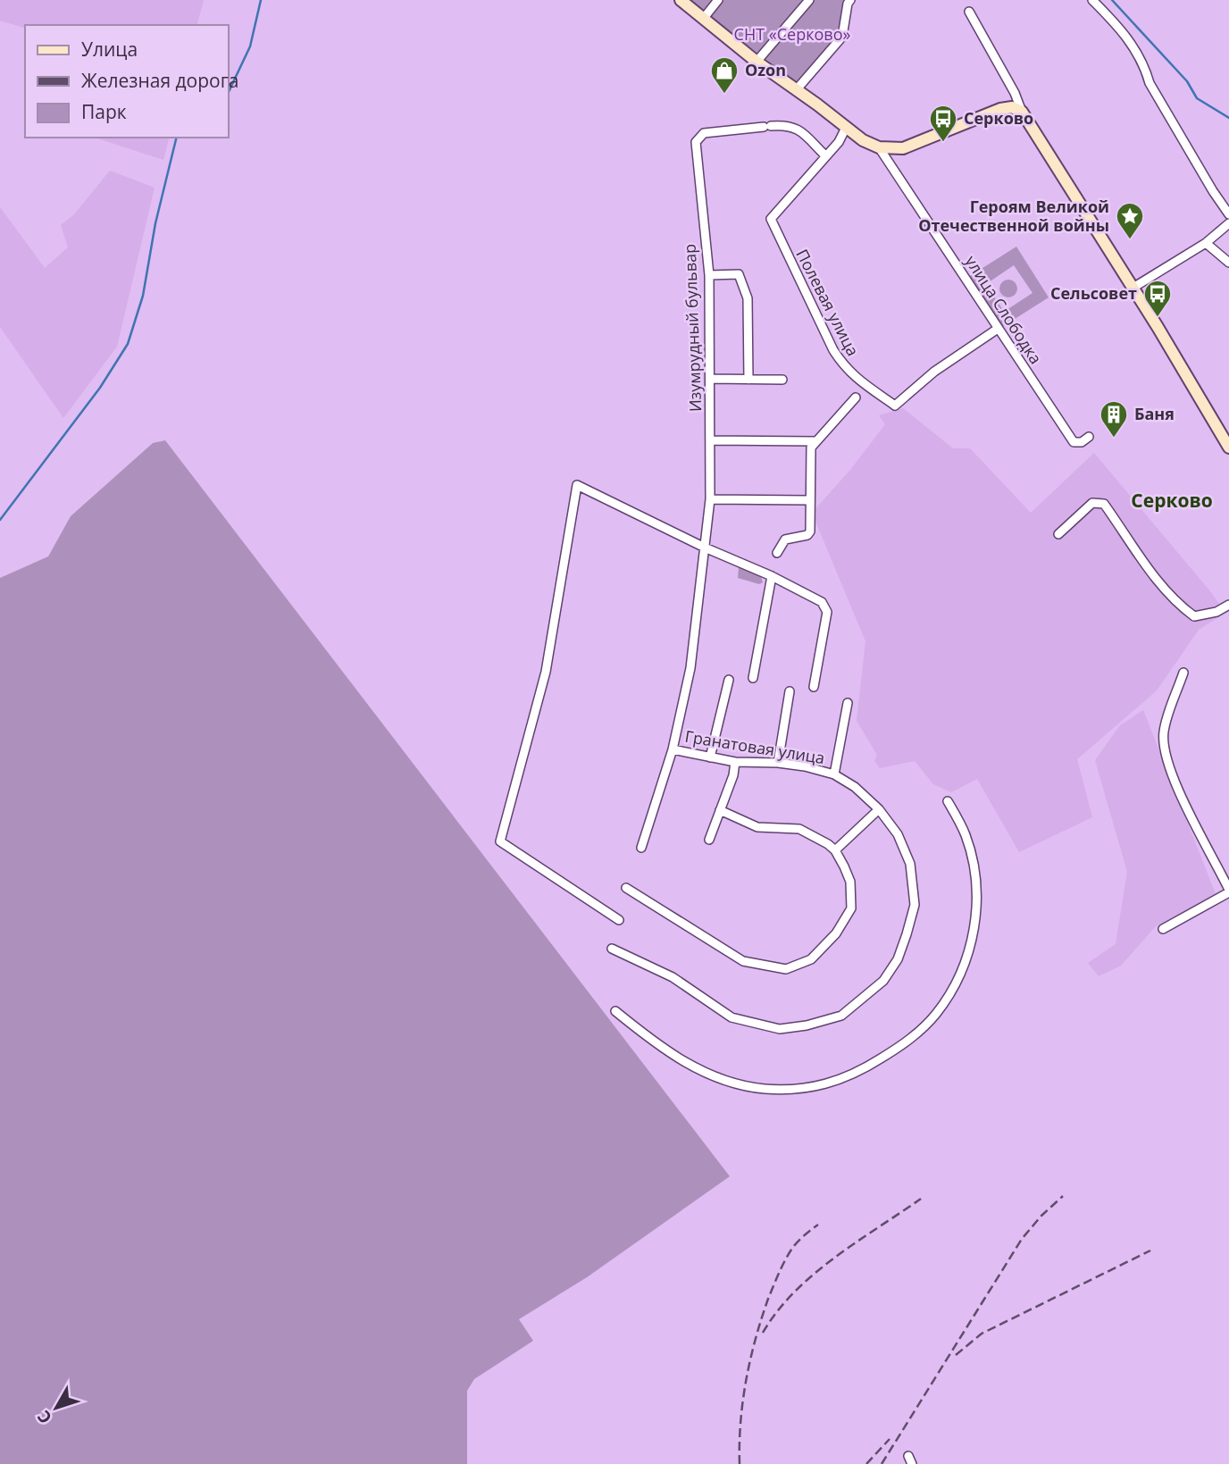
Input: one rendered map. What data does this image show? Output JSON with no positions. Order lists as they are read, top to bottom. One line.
{"streets":{"street":["Полевая улица","улица Слободка","Изумрудный бульвар","Гранатовая улица"]},"crossings":[["Полевая улица","улица Слободка"],["Полевая улица","Изумрудный бульвар"],["Изумрудный бульвар","Гранатовая улица"]],"districts":["Серково"],"parks":["СНТ «Серково»"],"places":{"shop":["Ozon"],"bus stop":["Серково","Сельсовет"],"place":["Героям Великой Отечественной войны"],"building":["Баня"]},"legend":["Улица","Железная дорога","Парк"],"north":"bottom left"}
